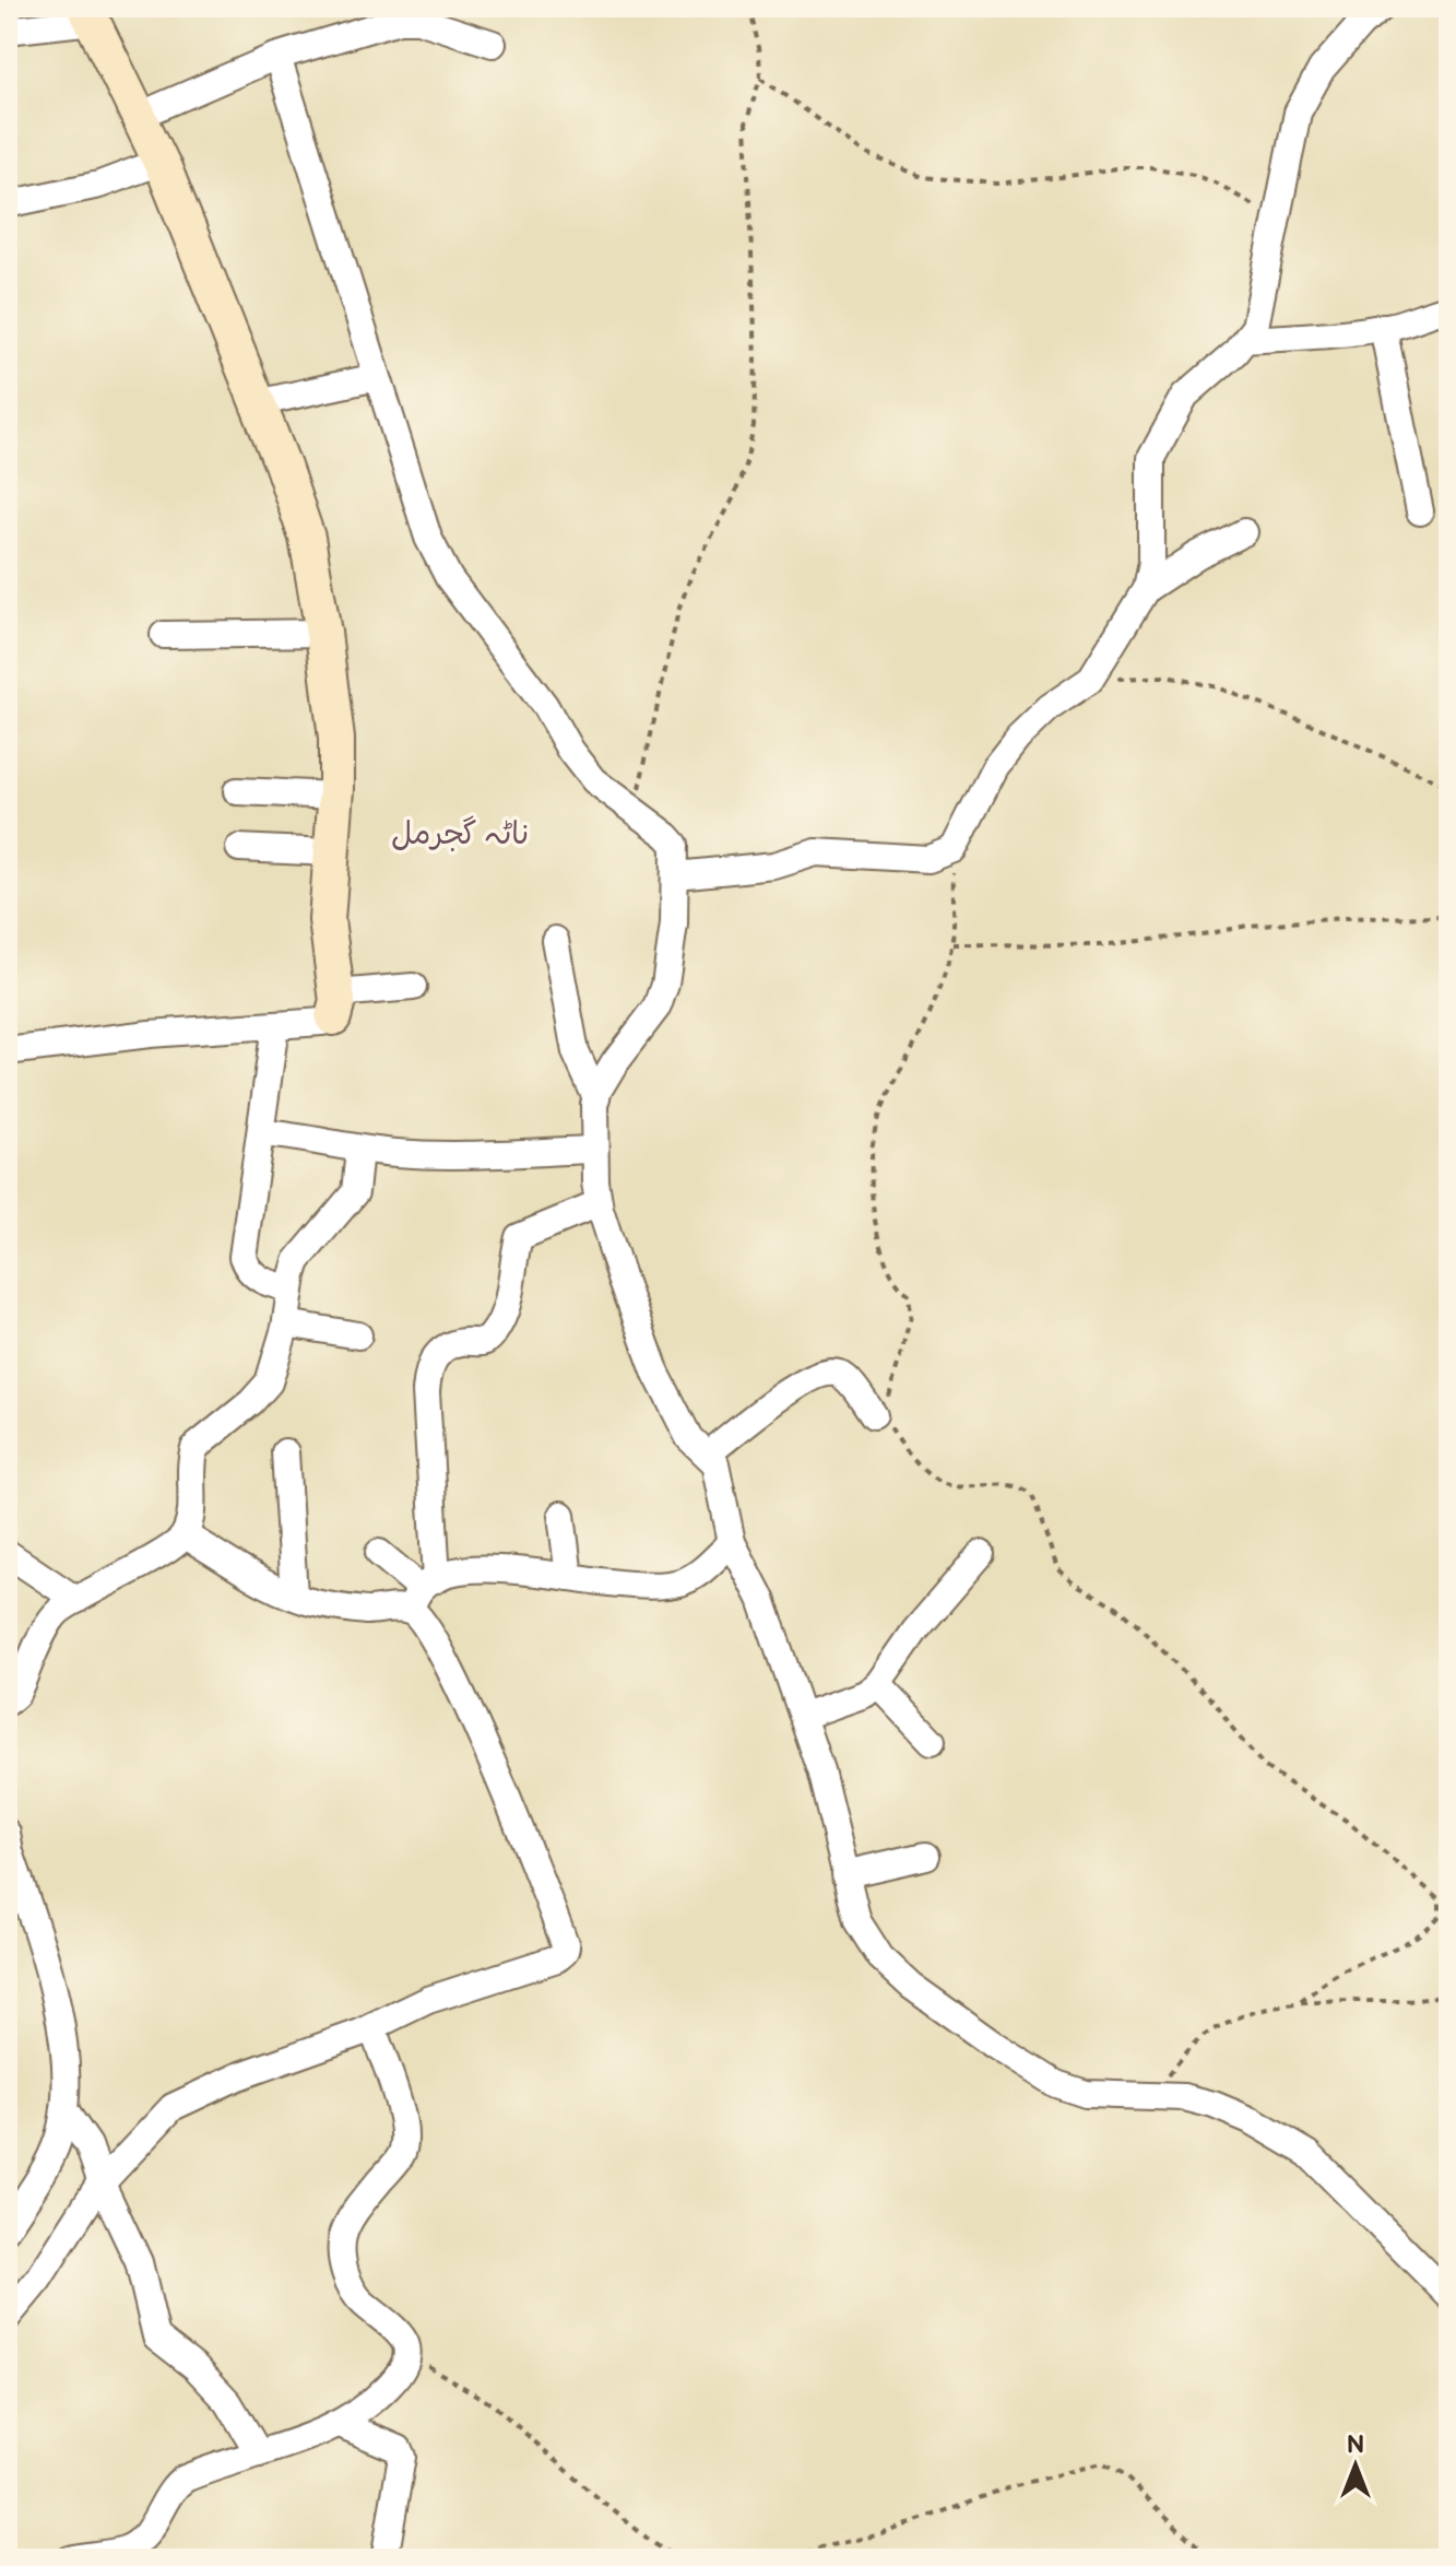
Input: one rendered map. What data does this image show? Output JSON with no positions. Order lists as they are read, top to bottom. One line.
{"districts":["ناٹہ گجرمل"],"north":"top"}
